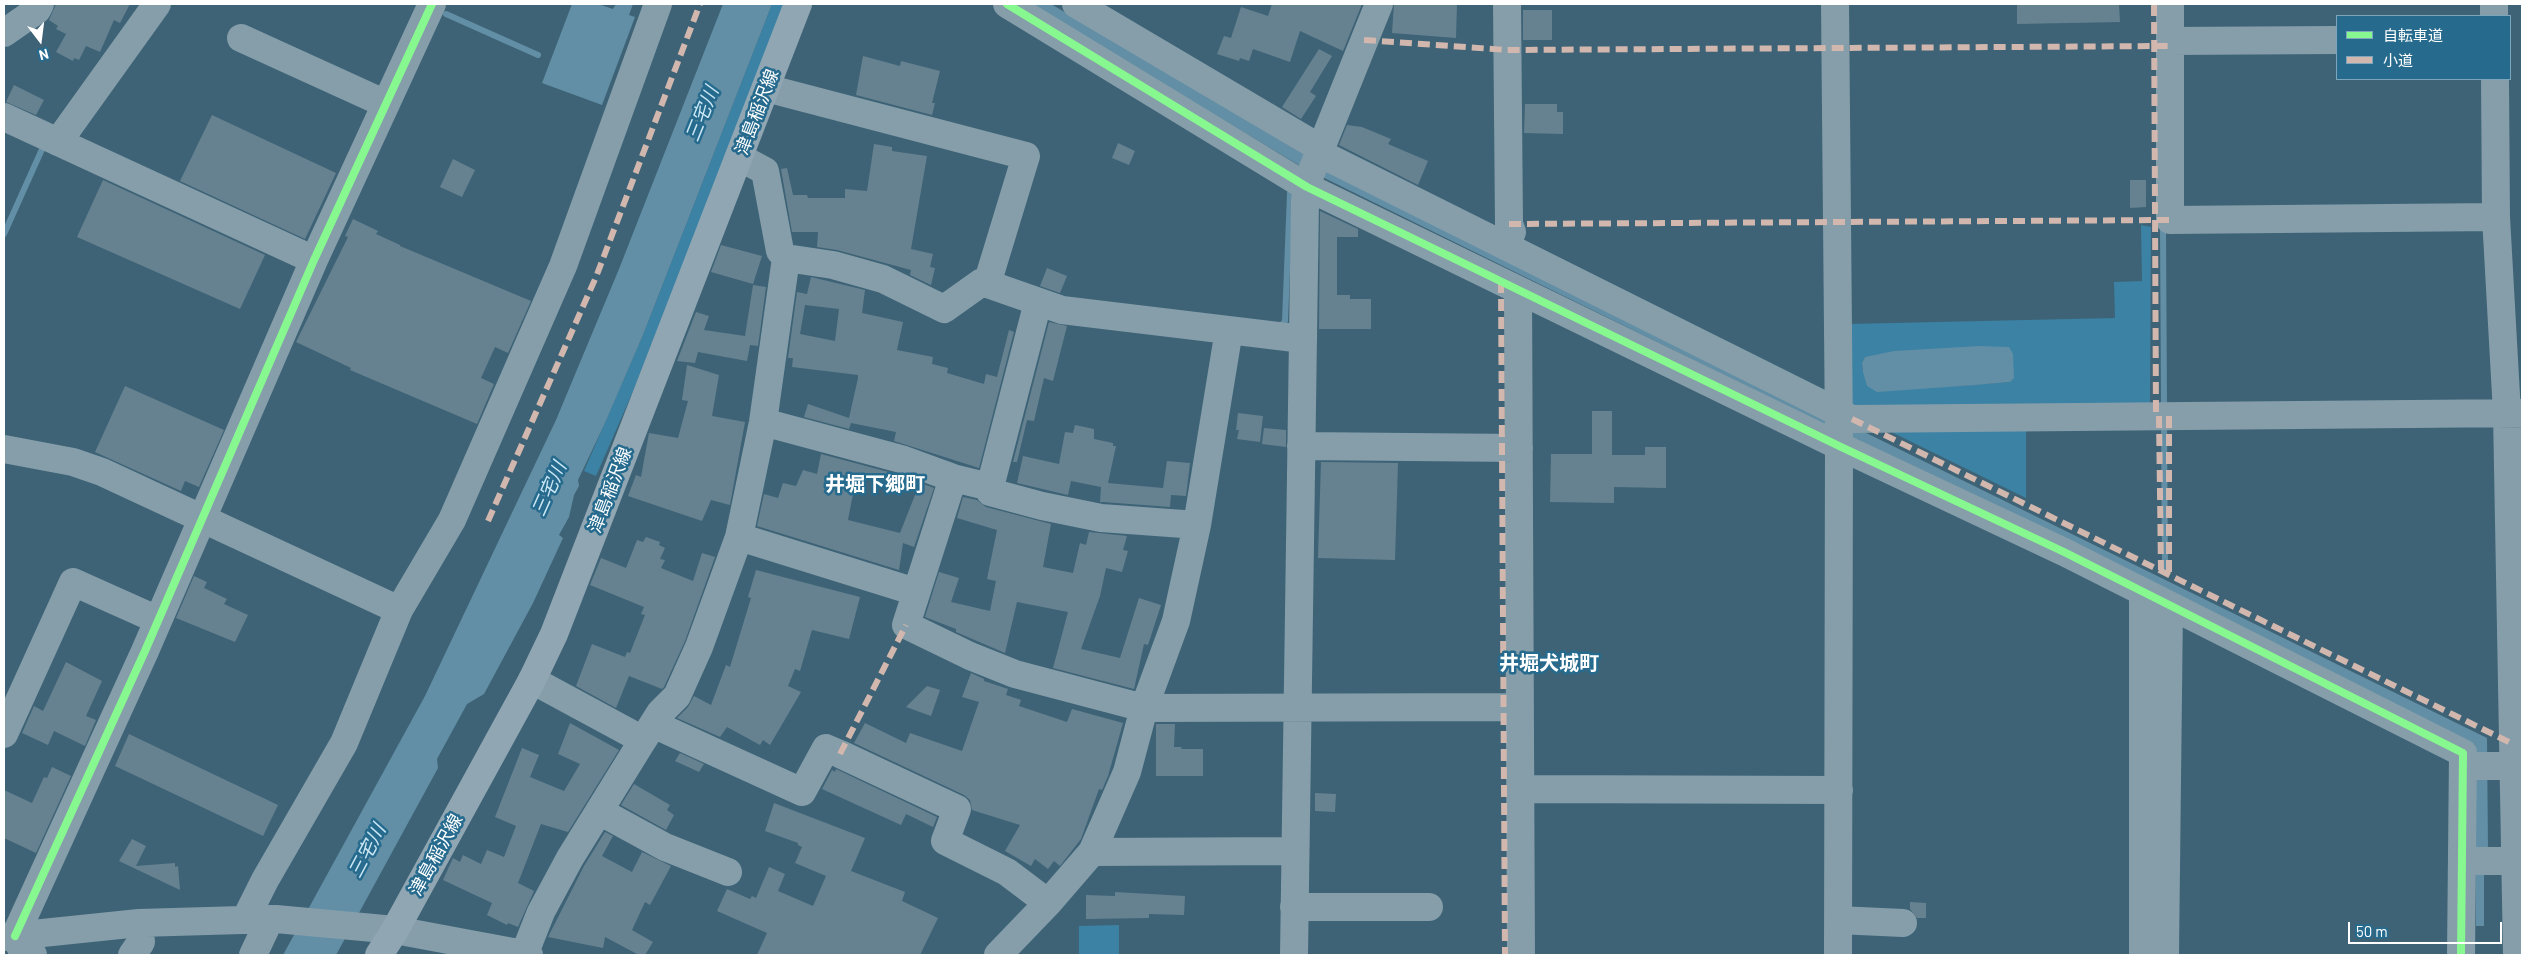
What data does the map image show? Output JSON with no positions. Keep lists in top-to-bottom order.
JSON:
{
  "streets": {
    "main road": ["津島稲沢線"]
  },
  "districts": ["井堀下郷町", "井堀犬城町"],
  "water": ["三宅川"],
  "legend": ["自転車道", "小道"],
  "scale_bar": "50 m",
  "north": "bottom"
}
